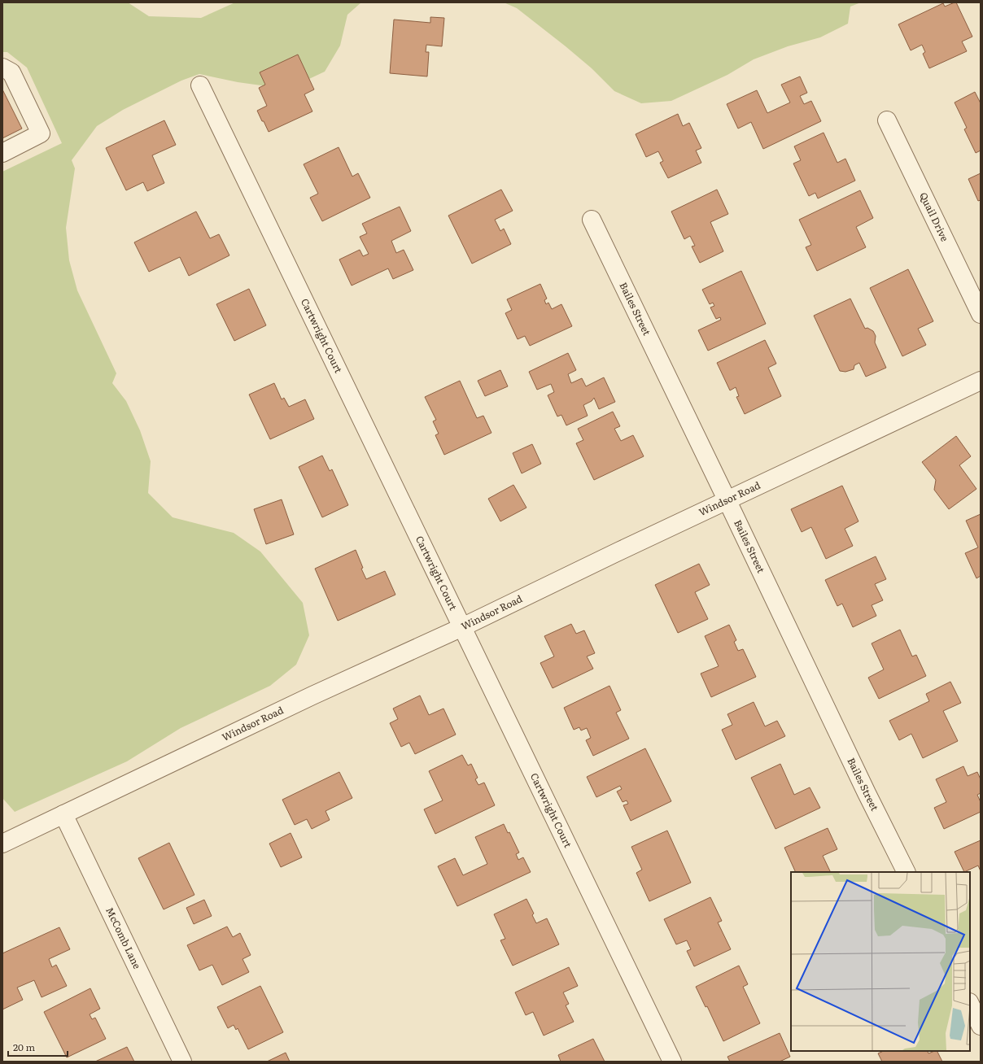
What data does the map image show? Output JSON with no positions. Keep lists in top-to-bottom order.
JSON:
{
  "streets": {
    "street": [
      "Quail Drive",
      "Bailes Street",
      "Cartwright Court",
      "Windsor Road",
      "McComb Lane"
    ]
  },
  "crossings": [
    ["Bailes Street", "Windsor Road"],
    ["Cartwright Court", "Windsor Road"],
    ["Windsor Road", "McComb Lane"]
  ],
  "scale_bar": "20 m"
}
